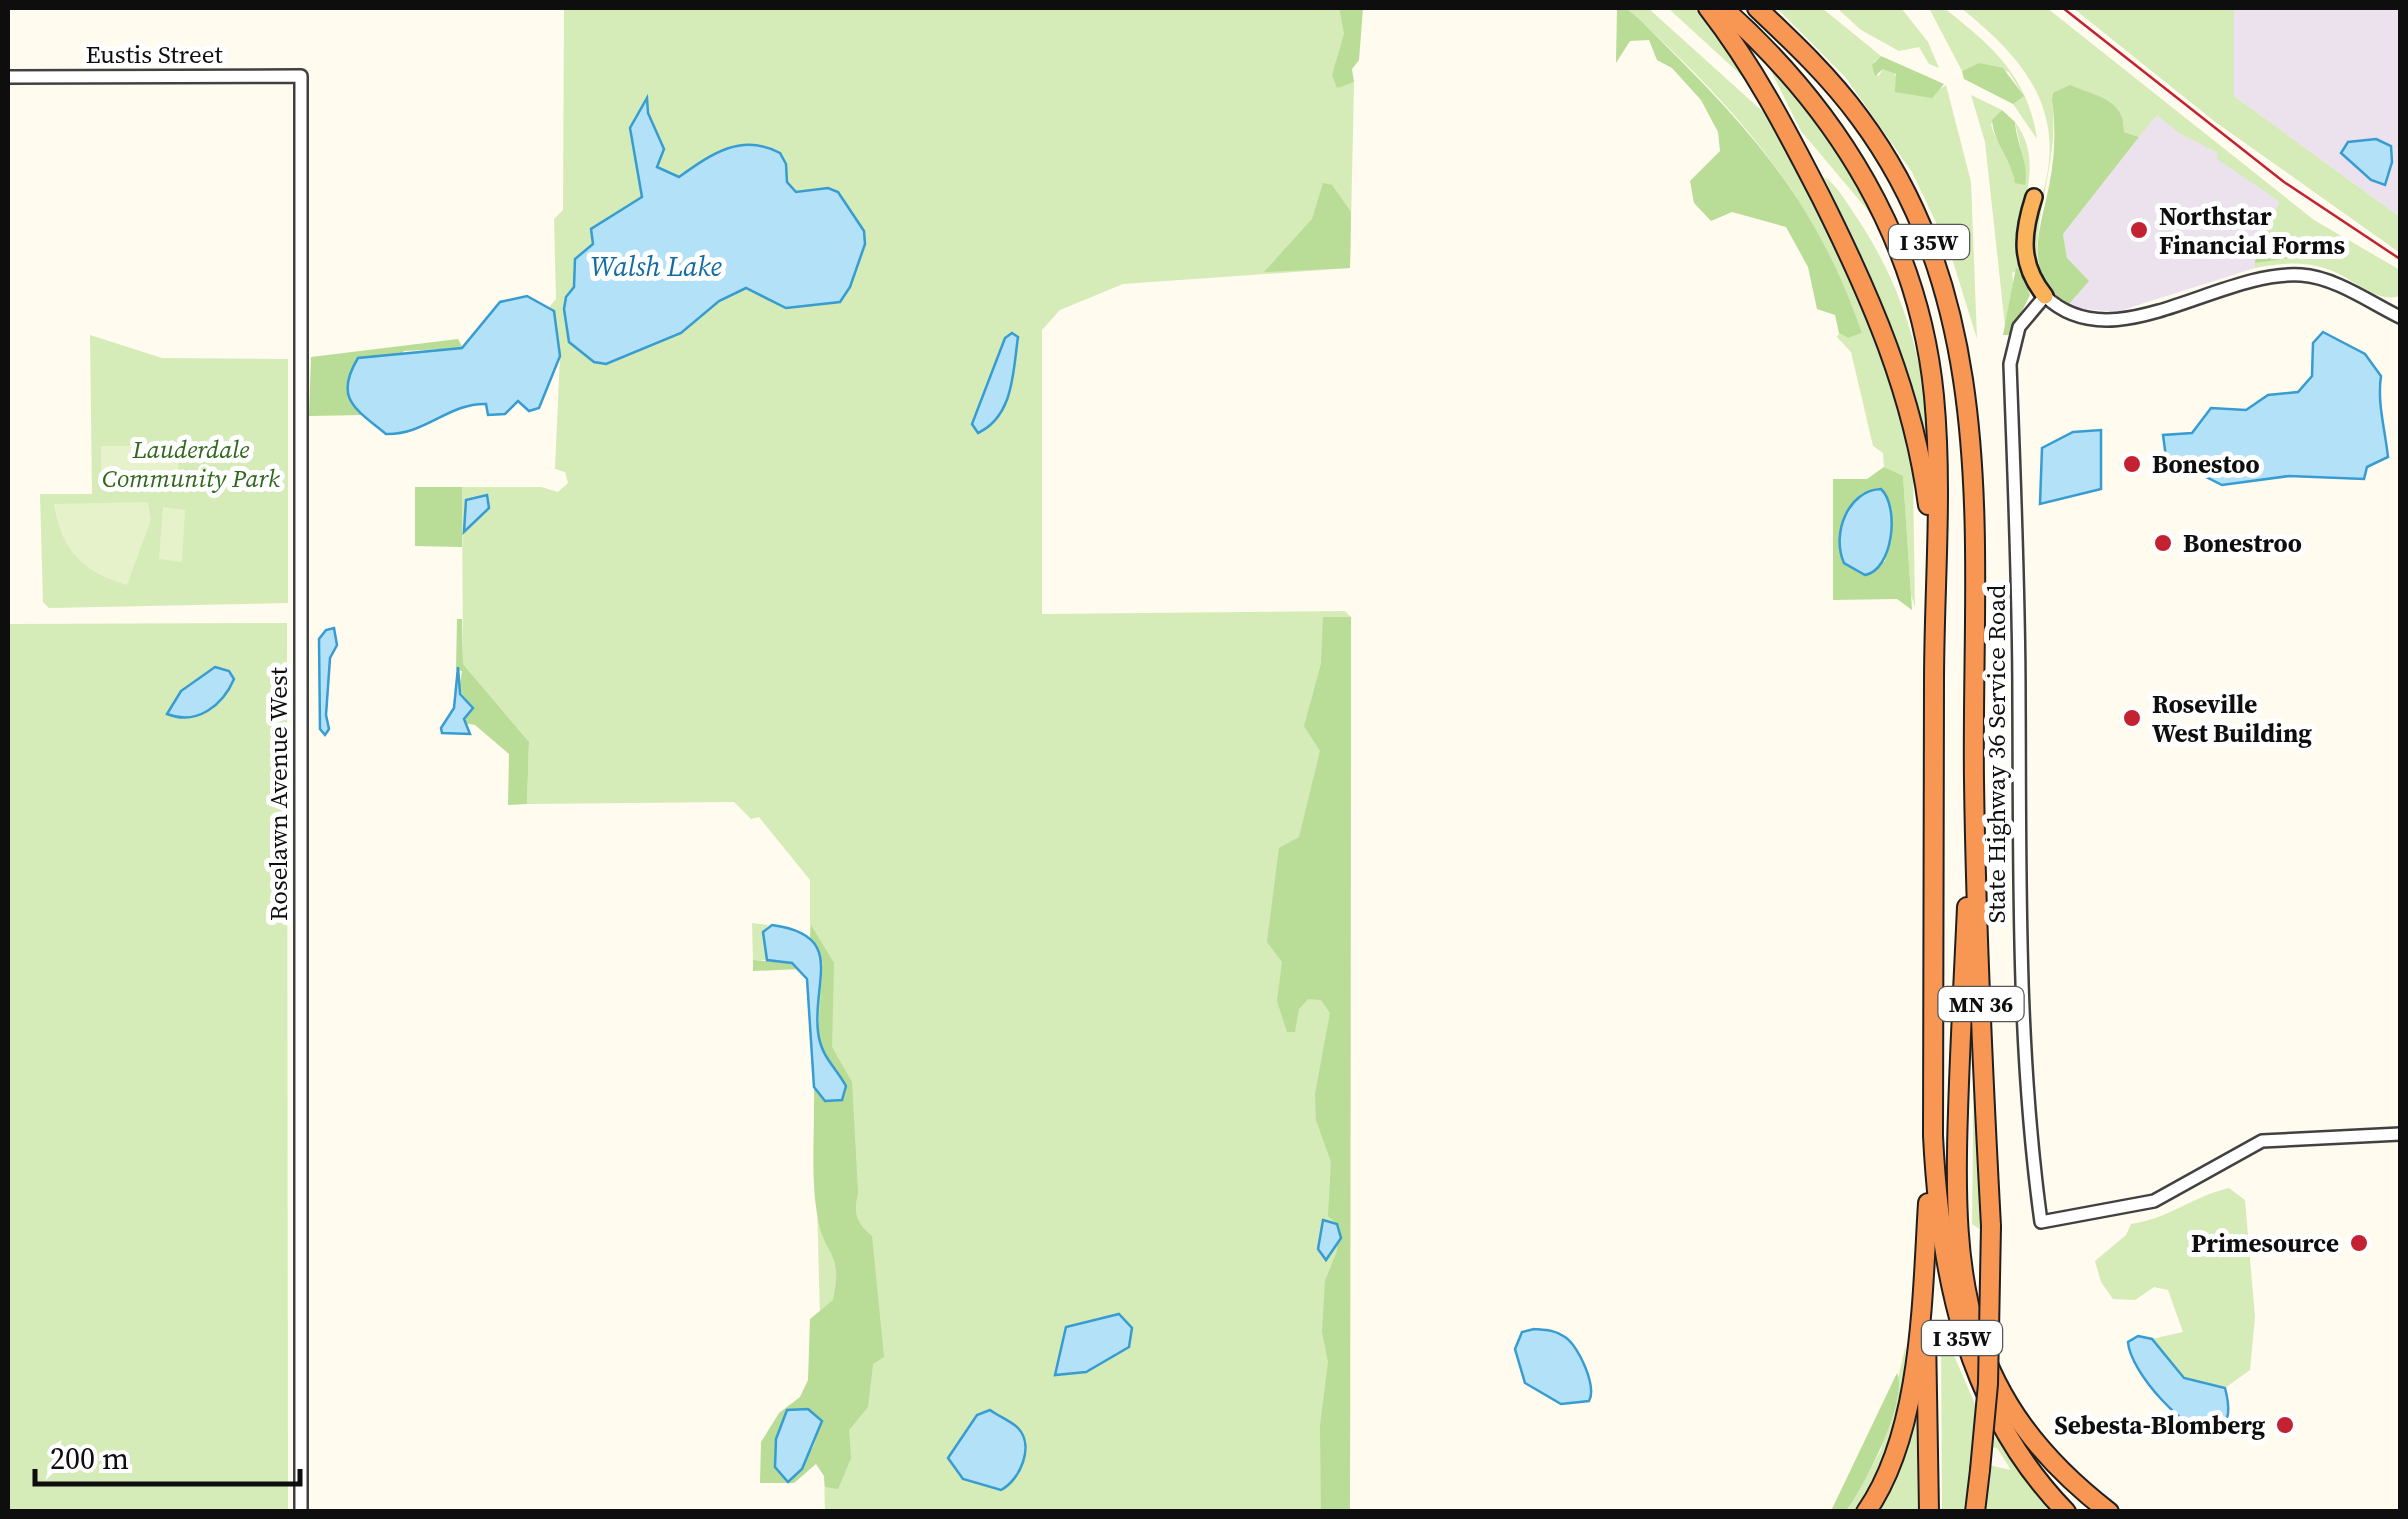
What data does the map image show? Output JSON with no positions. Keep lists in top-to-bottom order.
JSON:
{
  "streets": {
    "highway": ["I 35W", "MN 36"],
    "street": ["Eustis Street", "State Highway 36 Service Road", "Roselawn Avenue West"]
  },
  "crossings": [
    ["Eustis Street", "Roselawn Avenue West"],
    ["I 35W", "MN 36"]
  ],
  "water": ["Walsh Lake"],
  "parks": ["Lauderdale Community Park"],
  "places": [
    "Northstar Financial Forms",
    "Bonestoo",
    "Bonestroo",
    "Roseville West Building",
    "Primesource",
    "Sebesta-Blomberg"
  ],
  "scale_bar": "200 m"
}
